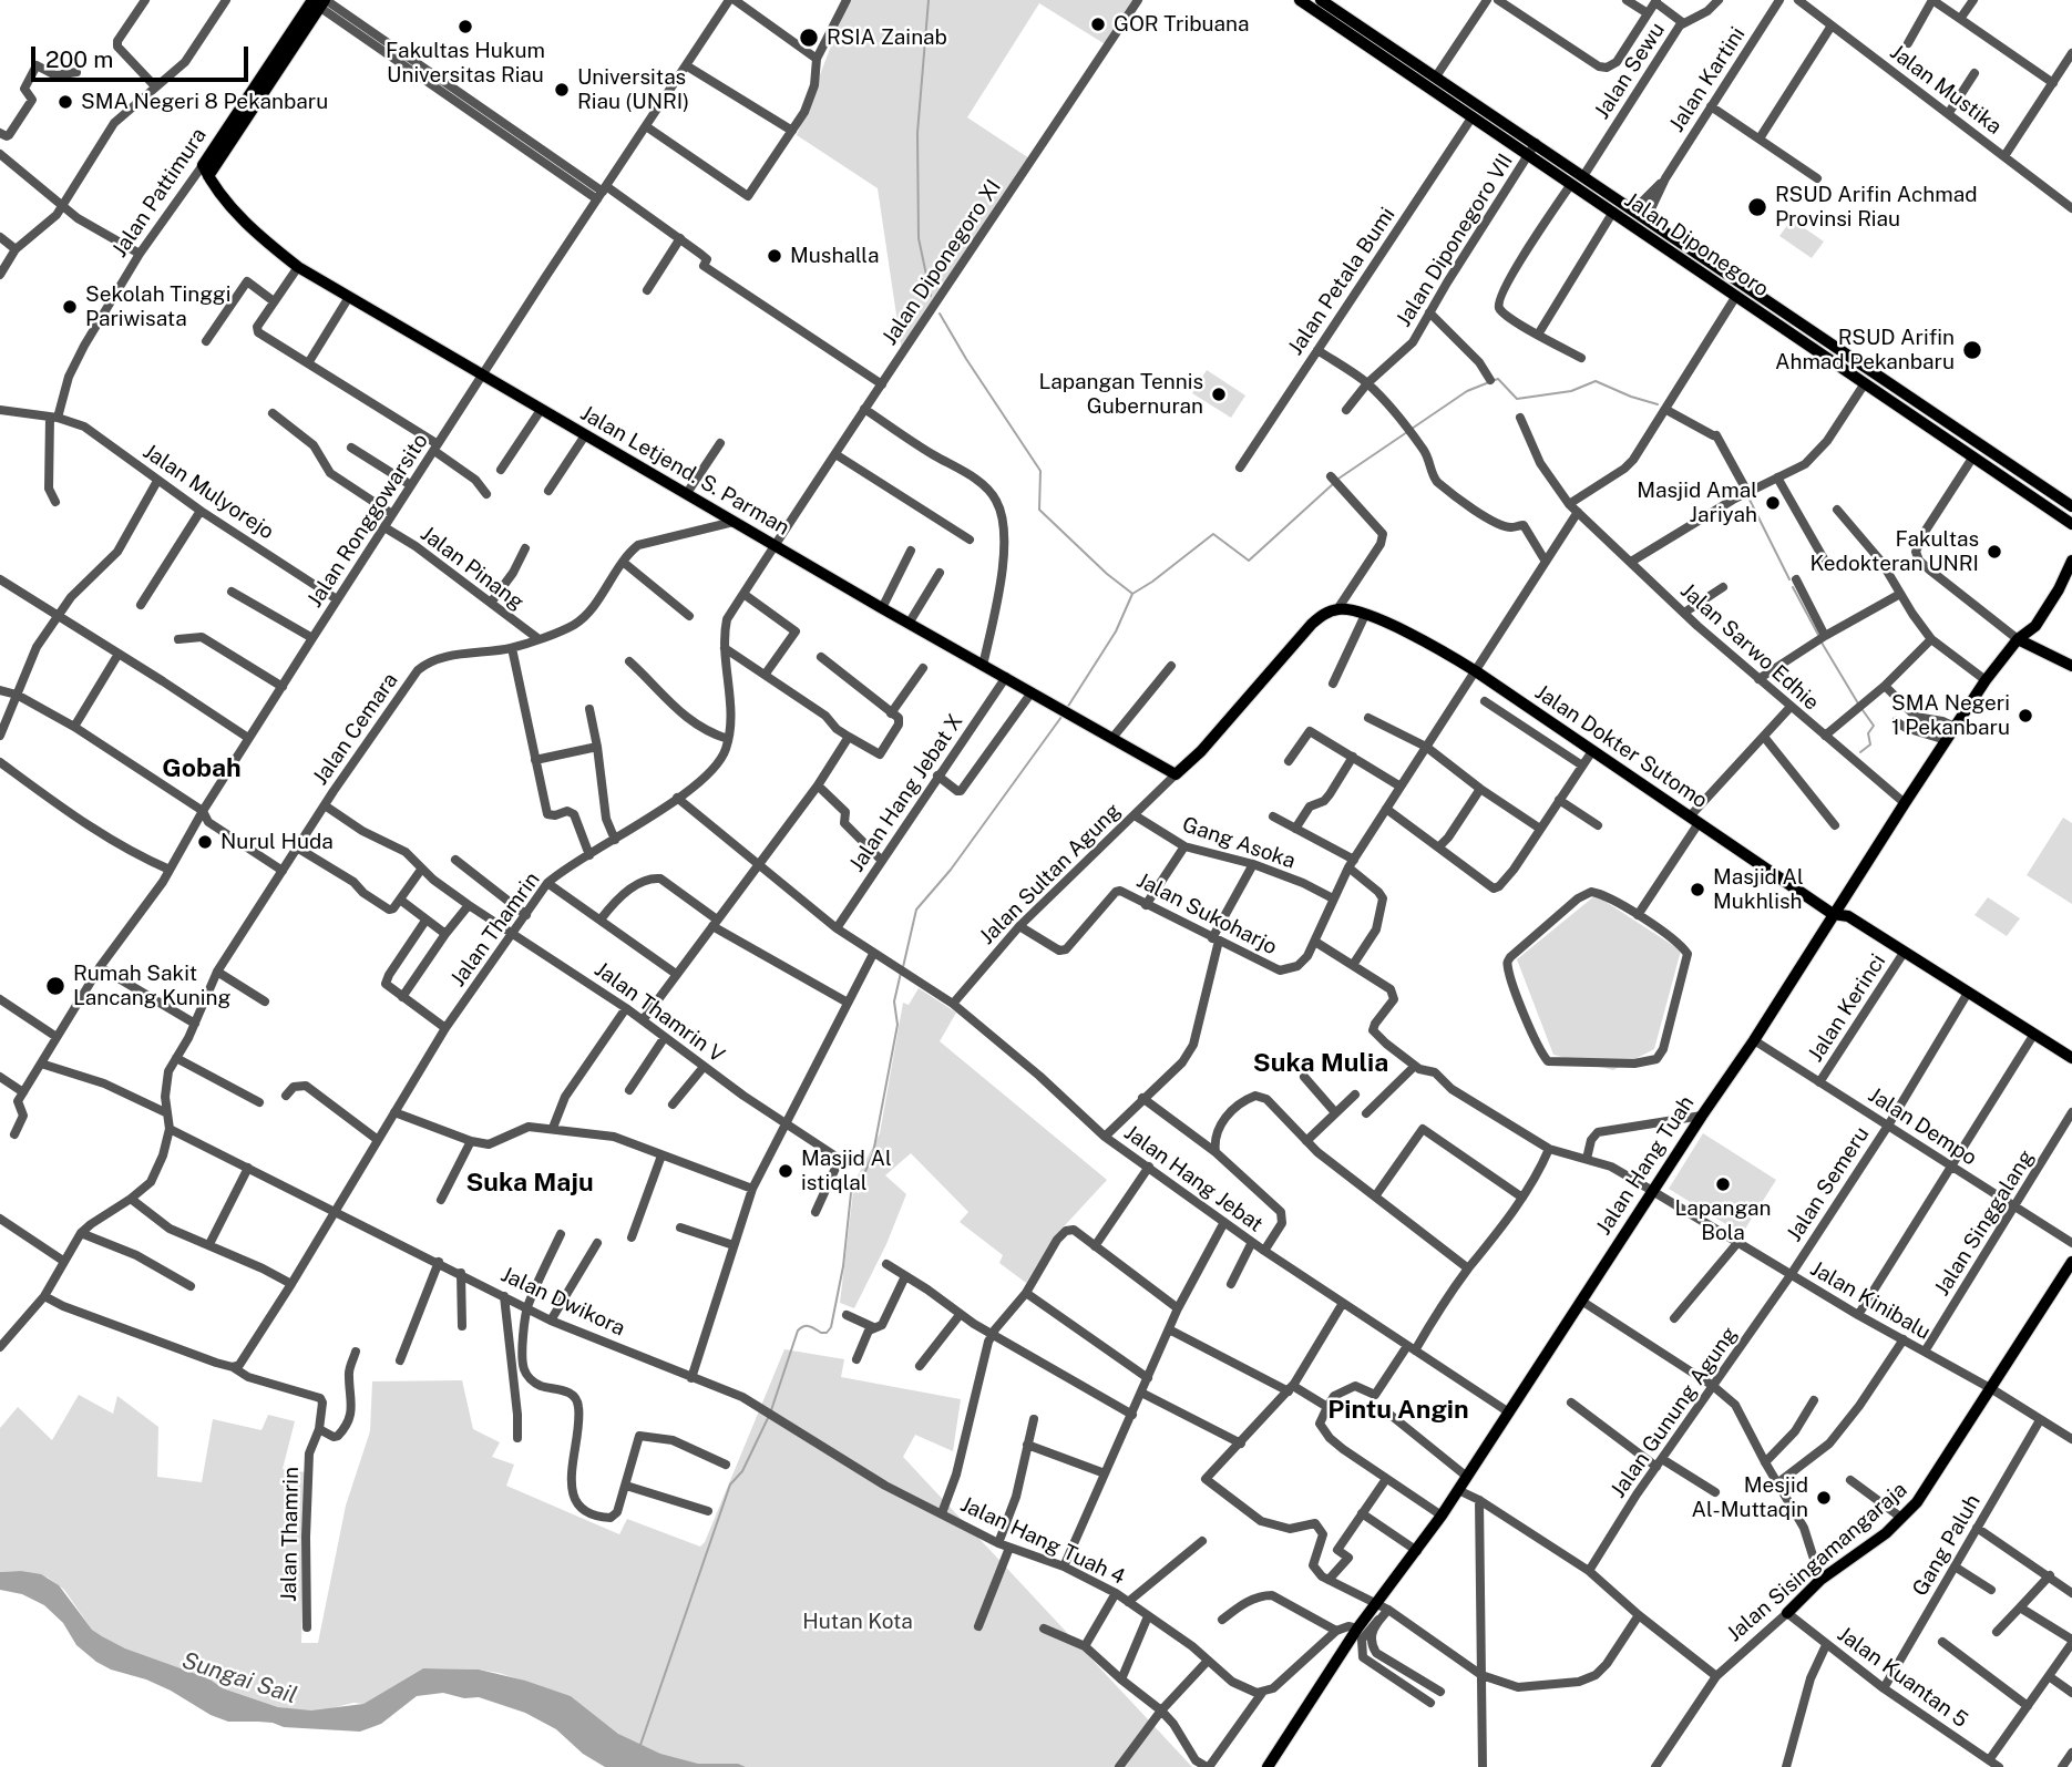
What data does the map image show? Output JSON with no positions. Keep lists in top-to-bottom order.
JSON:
{
  "streets": {
    "main road": [
      "Jalan Pattimura",
      "Jalan Diponegoro",
      "Jalan Letjend. S. Parman",
      "Jalan Dokter Sutomo",
      "Jalan Hang Tuah",
      "Jalan Sisingamangaraja"
    ],
    "street": [
      "Jalan Sewu",
      "Jalan Kartini",
      "Jalan Mustika",
      "Jalan Diponegoro VII",
      "Jalan Diponegoro XI",
      "Jalan Petala Bumi",
      "Jalan Mulyorejo",
      "Jalan Ronggowarsito",
      "Jalan Pinang",
      "Jalan Sarwo Edhie",
      "Jalan Cemara",
      "Jalan Hang Jebat X",
      "Gang Asoka",
      "Jalan Sultan Agung",
      "Jalan Sukoharjo",
      "Jalan Thamrin",
      "Jalan Kerinci",
      "Jalan Thamrin V",
      "Jalan Dempo",
      "Jalan Hang Jebat",
      "Jalan Semeru",
      "Jalan Singgalang",
      "Jalan Kinibalu",
      "Jalan Dwikora",
      "Jalan Gunung Agung",
      "Jalan Hang Tuah 4",
      "Gang Paluh",
      "Jalan Kuantan 5"
    ]
  },
  "crossings": [
    ["Jalan Sewu", "Jalan Diponegoro"],
    ["Jalan Kartini", "Jalan Diponegoro"],
    ["Jalan Pattimura", "Jalan Letjend. S. Parman"],
    ["Jalan Pattimura", "Jalan Mulyorejo"],
    ["Jalan Diponegoro VII", "Jalan Diponegoro"],
    ["Jalan Diponegoro", "Jalan Petala Bumi"],
    ["Jalan Diponegoro XI", "Jalan Letjend. S. Parman"],
    ["Jalan Diponegoro XI", "Jalan Thamrin"],
    ["Jalan Letjend. S. Parman", "Jalan Ronggowarsito"],
    ["Jalan Letjend. S. Parman", "Jalan Cemara"],
    ["Jalan Letjend. S. Parman", "Jalan Hang Jebat X"],
    ["Jalan Letjend. S. Parman", "Jalan Sultan Agung"],
    ["Jalan Letjend. S. Parman", "Jalan Thamrin"],
    ["Jalan Mulyorejo", "Jalan Ronggowarsito"],
    ["Jalan Ronggowarsito", "Jalan Pinang"],
    ["Jalan Pinang", "Jalan Cemara"],
    ["Jalan Sarwo Edhie", "Jalan Hang Tuah"],
    ["Jalan Cemara", "Jalan Thamrin V"],
    ["Jalan Dokter Sutomo", "Jalan Sukoharjo"],
    ["Jalan Dokter Sutomo", "Jalan Kerinci"],
    ["Jalan Dokter Sutomo", "Jalan Hang Tuah"],
    ["Jalan Dokter Sutomo", "Jalan Semeru"],
    ["Jalan Hang Jebat X", "Jalan Hang Jebat"],
    ["Gang Asoka", "Jalan Sultan Agung"],
    ["Gang Asoka", "Jalan Sukoharjo"],
    ["Jalan Sultan Agung", "Jalan Sukoharjo"],
    ["Jalan Sultan Agung", "Jalan Hang Jebat"],
    ["Jalan Thamrin", "Jalan Thamrin V"],
    ["Jalan Thamrin", "Jalan Hang Jebat"],
    ["Jalan Thamrin", "Jalan Dwikora"],
    ["Jalan Kerinci", "Jalan Dempo"],
    ["Jalan Dempo", "Jalan Hang Tuah"],
    ["Jalan Dempo", "Jalan Semeru"],
    ["Jalan Dempo", "Jalan Singgalang"],
    ["Jalan Hang Tuah", "Jalan Hang Jebat"],
    ["Jalan Hang Tuah", "Jalan Kinibalu"],
    ["Jalan Semeru", "Jalan Kinibalu"],
    ["Jalan Semeru", "Jalan Gunung Agung"],
    ["Jalan Singgalang", "Jalan Kinibalu"],
    ["Jalan Kinibalu", "Jalan Gunung Agung"],
    ["Jalan Kinibalu", "Gang Paluh"],
    ["Jalan Kinibalu", "Jalan Sisingamangaraja"],
    ["Jalan Dwikora", "Jalan Hang Tuah 4"],
    ["Gang Paluh", "Jalan Kuantan 5"],
    ["Jalan Sisingamangaraja", "Jalan Kuantan 5"]
  ],
  "districts": [
    "Gobah",
    "Suka Mulia",
    "Suka Maju",
    "Pintu Angin"
  ],
  "water": ["Sungai Sail"],
  "parks": ["Hutan Kota"],
  "places": [
    "GOR Tribuana",
    "Fakultas Hukum Universitas Riau",
    "RSIA Zainab",
    "Universitas Riau (UNRI)",
    "SMA Negeri 8 Pekanbaru",
    "RSUD Arifin Achmad Provinsi Riau",
    "Mushalla",
    "Sekolah Tinggi Pariwisata",
    "RSUD Arifin Ahmad Pekanbaru",
    "Lapangan Tennis Gubernuran",
    "Masjid Amal Jariyah",
    "Fakultas Kedokteran UNRI",
    "SMA Negeri 1 Pekanbaru",
    "Nurul Huda",
    "Masjid Al Mukhlish",
    "Rumah Sakit Lancang Kuning",
    "Masjid Al istiqlal",
    "Lapangan Bola",
    "Mesjid Al-Muttaqin"
  ],
  "scale_bar": "200 m"
}
